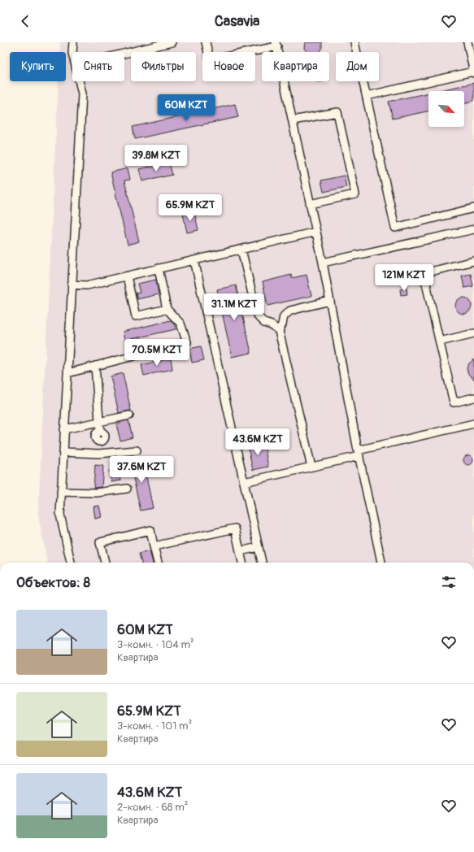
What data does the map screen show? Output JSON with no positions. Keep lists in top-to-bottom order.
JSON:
{
  "north": "bottom right",
  "page": {
    "header": "Casavia",
    "chip": [
      "Купить",
      "Снять",
      "Фильтры",
      "Новое",
      "Квартира",
      "Дом"
    ],
    "price": [
      "60M KZT",
      "39.8M KZT",
      "65.9M KZT",
      "121M KZT",
      "31.1M KZT",
      "70.5M KZT",
      "43.6M KZT",
      "37.6M KZT"
    ],
    "heading": "Объектов: 8",
    "list": [
      {
        "name": "60M KZT",
        "note": "3-комн. · 104 m² · Квартира"
      },
      {
        "name": "65.9M KZT",
        "note": "3-комн. · 101 m² · Квартира"
      },
      {
        "name": "43.6M KZT",
        "note": "2-комн. · 68 m² · Квартира"
      }
    ]
  }
}
